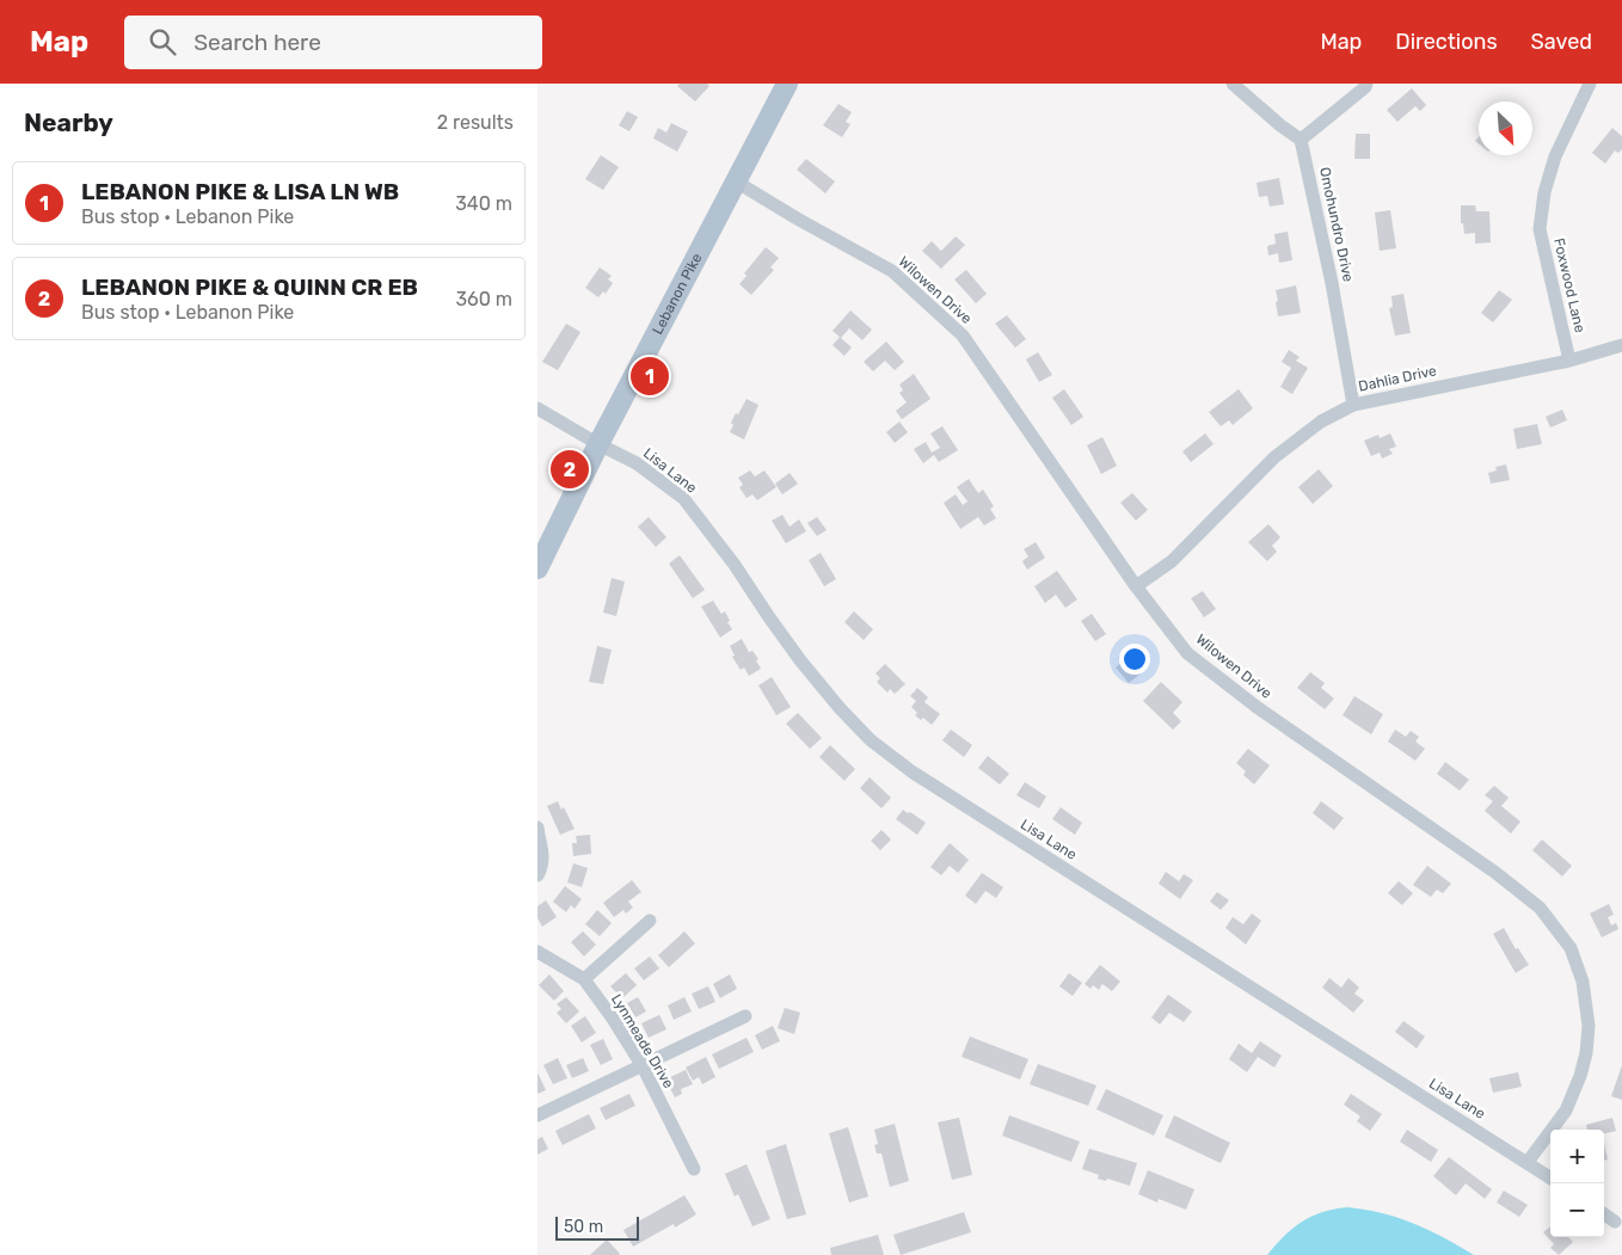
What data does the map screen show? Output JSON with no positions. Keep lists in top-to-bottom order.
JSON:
{
  "streets": {
    "main road": ["Lebanon Pike"],
    "street": [
      "Omohundro Drive",
      "Foxwood Lane",
      "Wilowen Drive",
      "Dahlia Drive",
      "Lisa Lane",
      "Lynmeade Drive"
    ]
  },
  "crossings": [
    ["Omohundro Drive", "Dahlia Drive"],
    ["Foxwood Lane", "Dahlia Drive"],
    ["Wilowen Drive", "Lebanon Pike"],
    ["Wilowen Drive", "Dahlia Drive"],
    ["Wilowen Drive", "Lisa Lane"],
    ["Lebanon Pike", "Lisa Lane"]
  ],
  "scale_bar": "50 m",
  "north": "bottom right",
  "page": {
    "header": "Map",
    "search": "Search here",
    "nav": ["Map", "Directions", "Saved"],
    "heading": ["Nearby", "2 results"],
    "list": [
      {
        "mark": "1",
        "name": "LEBANON PIKE & LISA LN WB",
        "note": "Bus stop · Lebanon Pike",
        "value": "340 m"
      },
      {
        "mark": "2",
        "name": "LEBANON PIKE & QUINN CR EB",
        "note": "Bus stop · Lebanon Pike",
        "value": "360 m"
      }
    ],
    "pins": ["1", "2"],
    "map_buttons": ["+", "−"],
    "scale": "50 m"
  }
}
